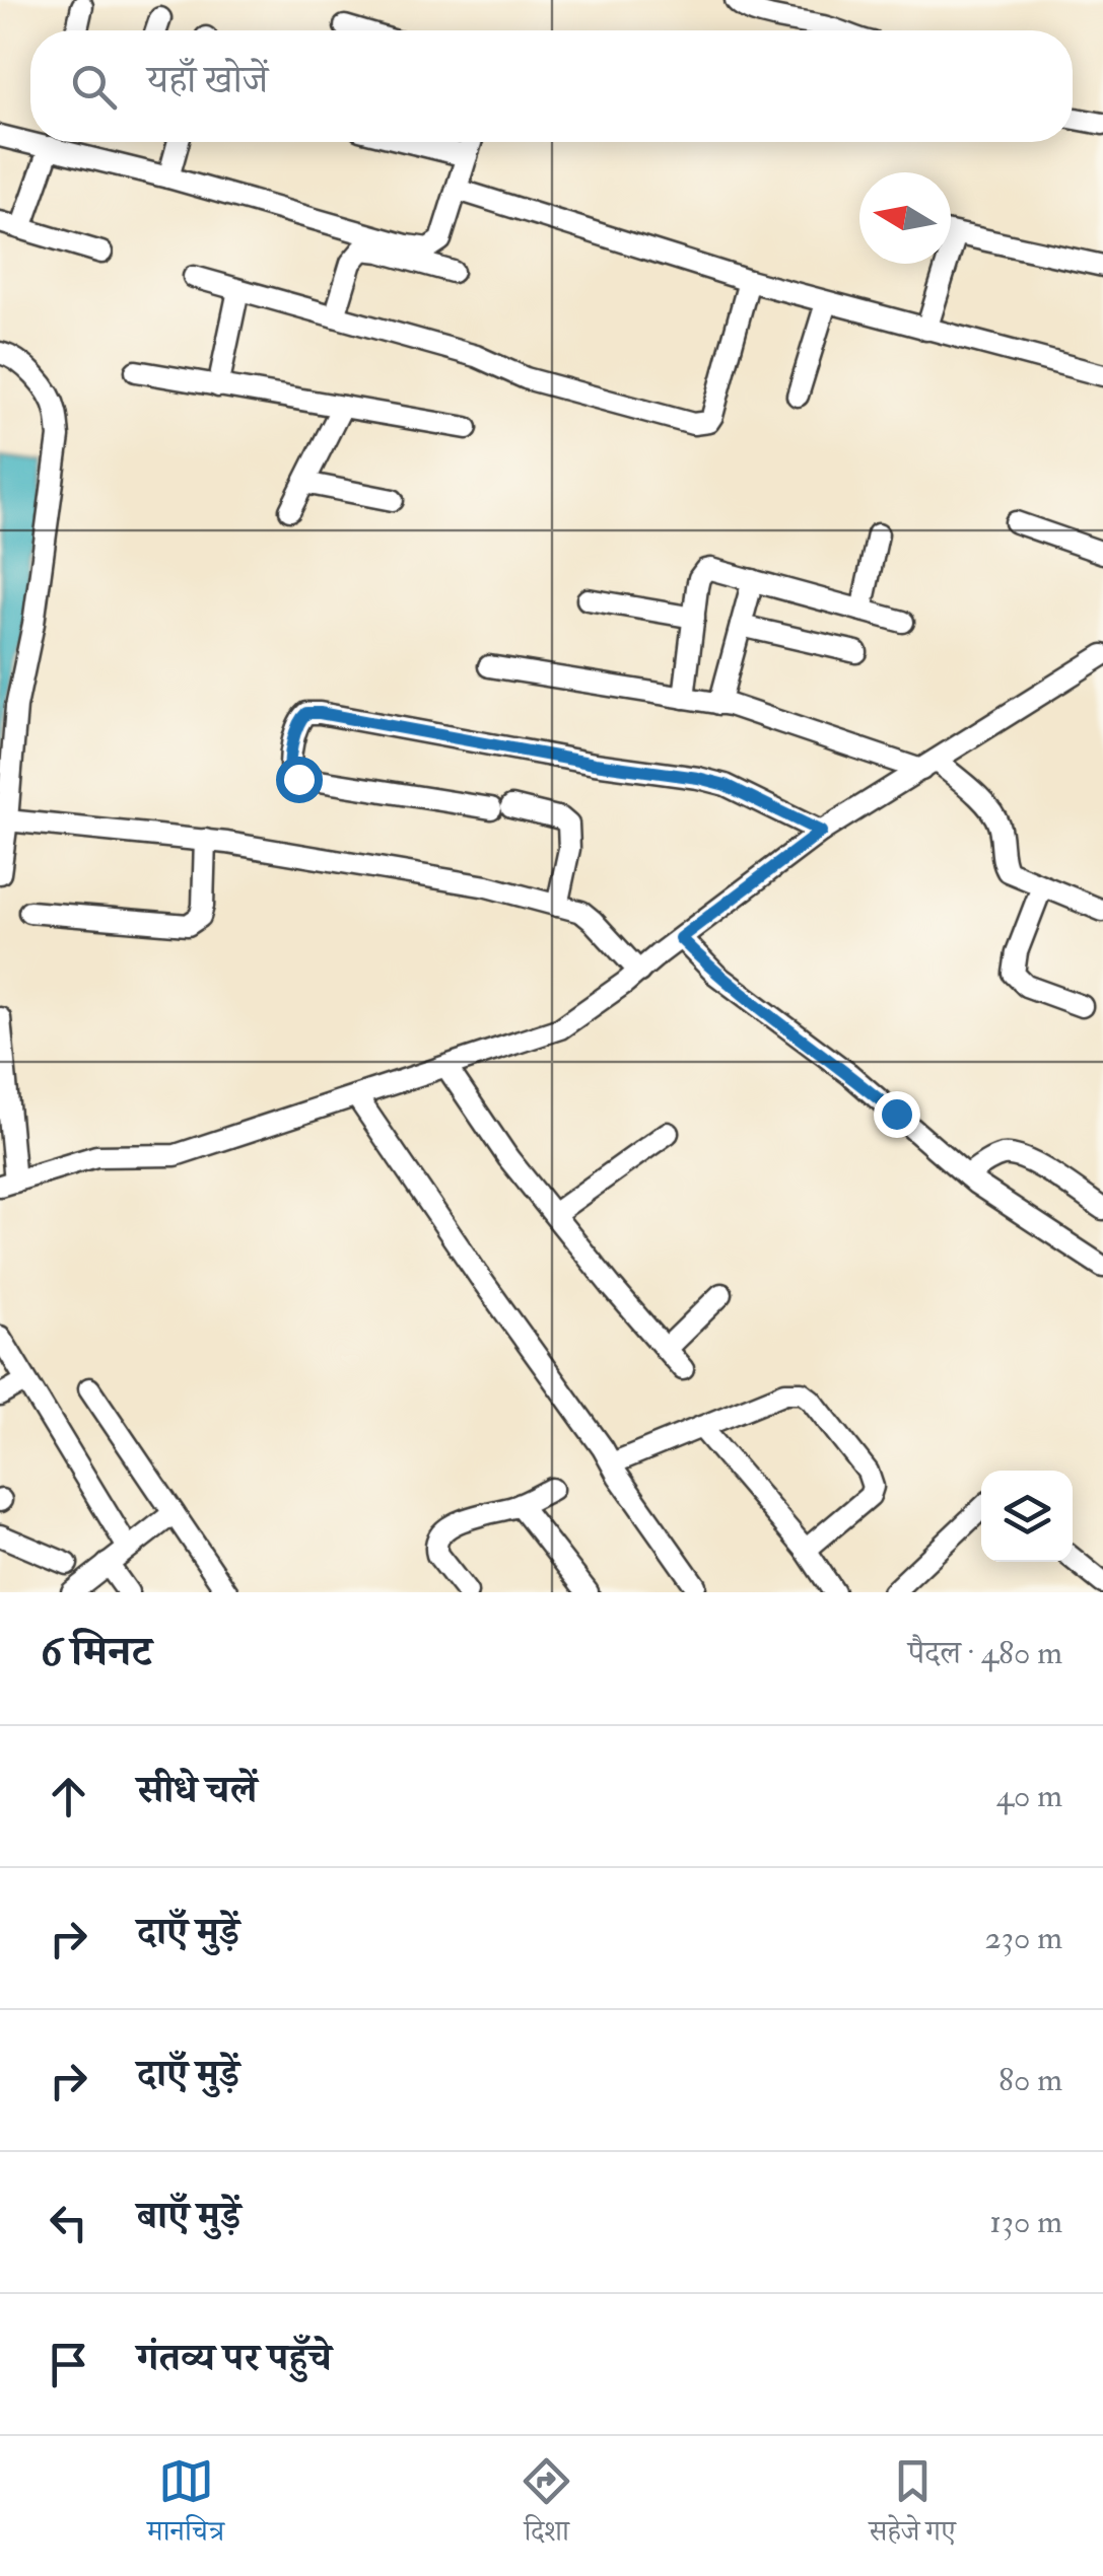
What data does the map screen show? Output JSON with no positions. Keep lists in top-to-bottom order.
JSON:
{
  "north": "left",
  "page": {
    "search": "यहाँ खोजें",
    "heading": ["6 मिनट", "पैदल · 480 m"],
    "list": [
      ["सीधे चलें", "40 m"],
      ["दाएँ मुड़ें", "230 m"],
      ["दाएँ मुड़ें", "80 m"],
      ["बाएँ मुड़ें", "130 m"],
      "गंतव्य पर पहुँचे"
    ],
    "nav": ["मानचित्र", "दिशा", "सहेजे गए"]
  }
}
